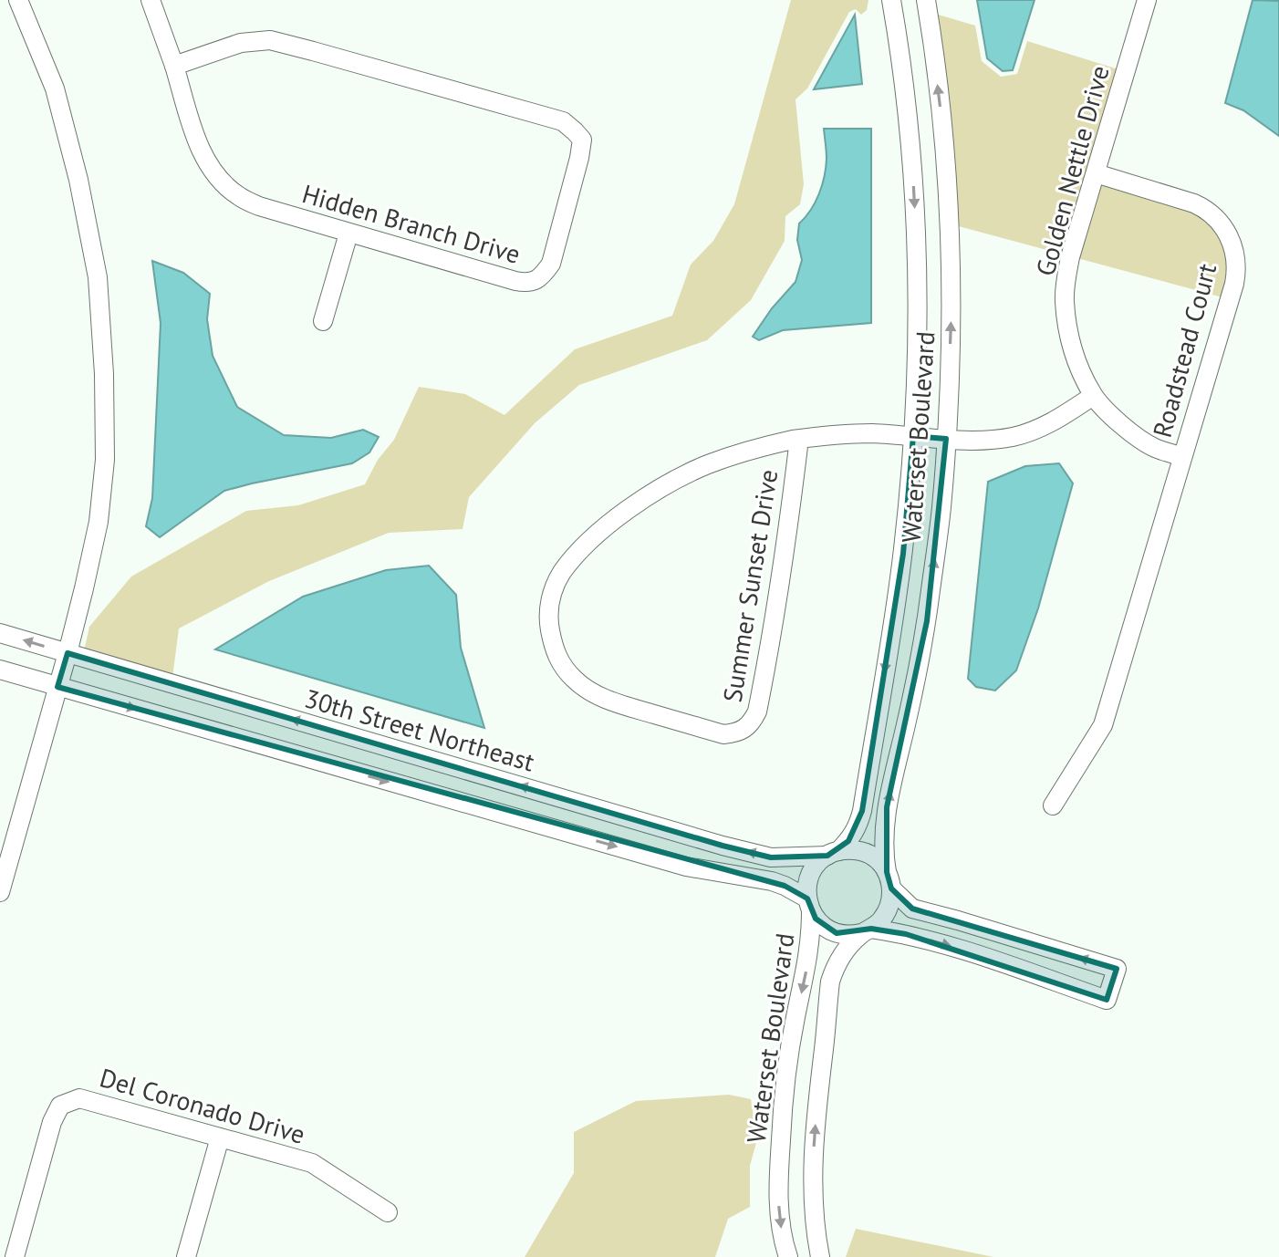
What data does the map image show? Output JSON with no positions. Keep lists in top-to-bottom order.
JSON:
{
  "streets": {
    "street": [
      "Golden Nettle Drive",
      "Hidden Branch Drive",
      "Roadstead Court",
      "Waterset Boulevard",
      "Summer Sunset Drive",
      "30th Street Northeast",
      "Del Coronado Drive"
    ]
  },
  "crossings": [
    ["Golden Nettle Drive", "Roadstead Court"],
    ["Golden Nettle Drive", "Summer Sunset Drive"],
    ["Waterset Boulevard", "Summer Sunset Drive"],
    ["Waterset Boulevard", "30th Street Northeast"]
  ]
}
